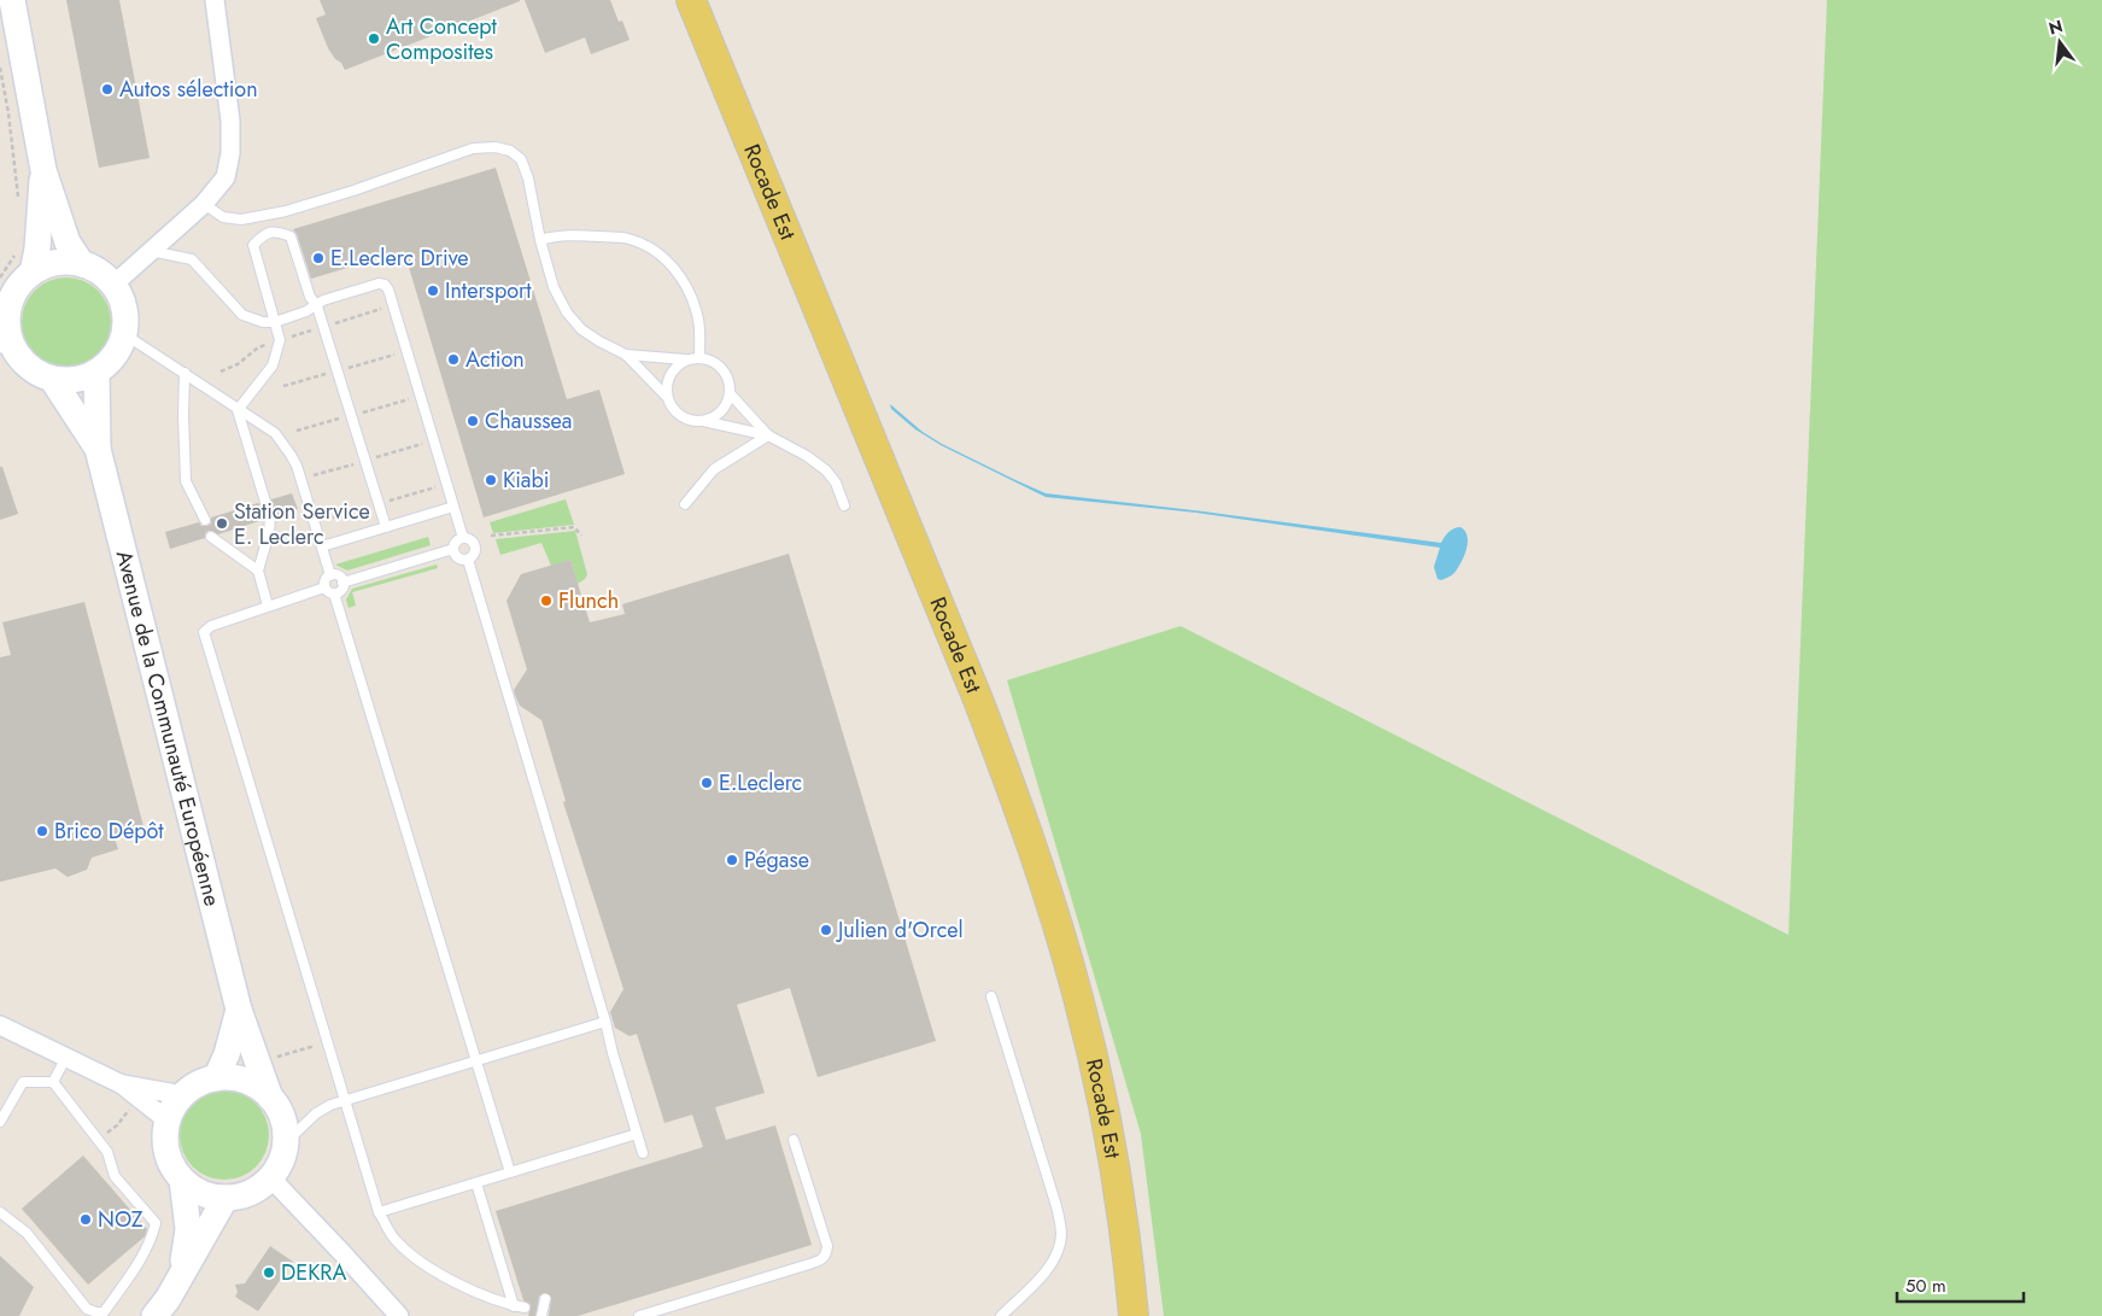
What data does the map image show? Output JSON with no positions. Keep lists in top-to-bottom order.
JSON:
{
  "streets": {
    "main road": ["Rocade Est"],
    "street": ["Avenue de la Communauté Européenne"]
  },
  "places": [
    "Art Concept Composites",
    "Autos sélection",
    "E.Leclerc Drive",
    "Intersport",
    "Action",
    "Chaussea",
    "Kiabi",
    "Station Service E. Leclerc",
    "Flunch",
    "E.Leclerc",
    "Brico Dépôt",
    "Pégase",
    "Julien d'Orcel",
    "NOZ",
    "DEKRA"
  ],
  "scale_bar": "50 m",
  "north": "top"
}
